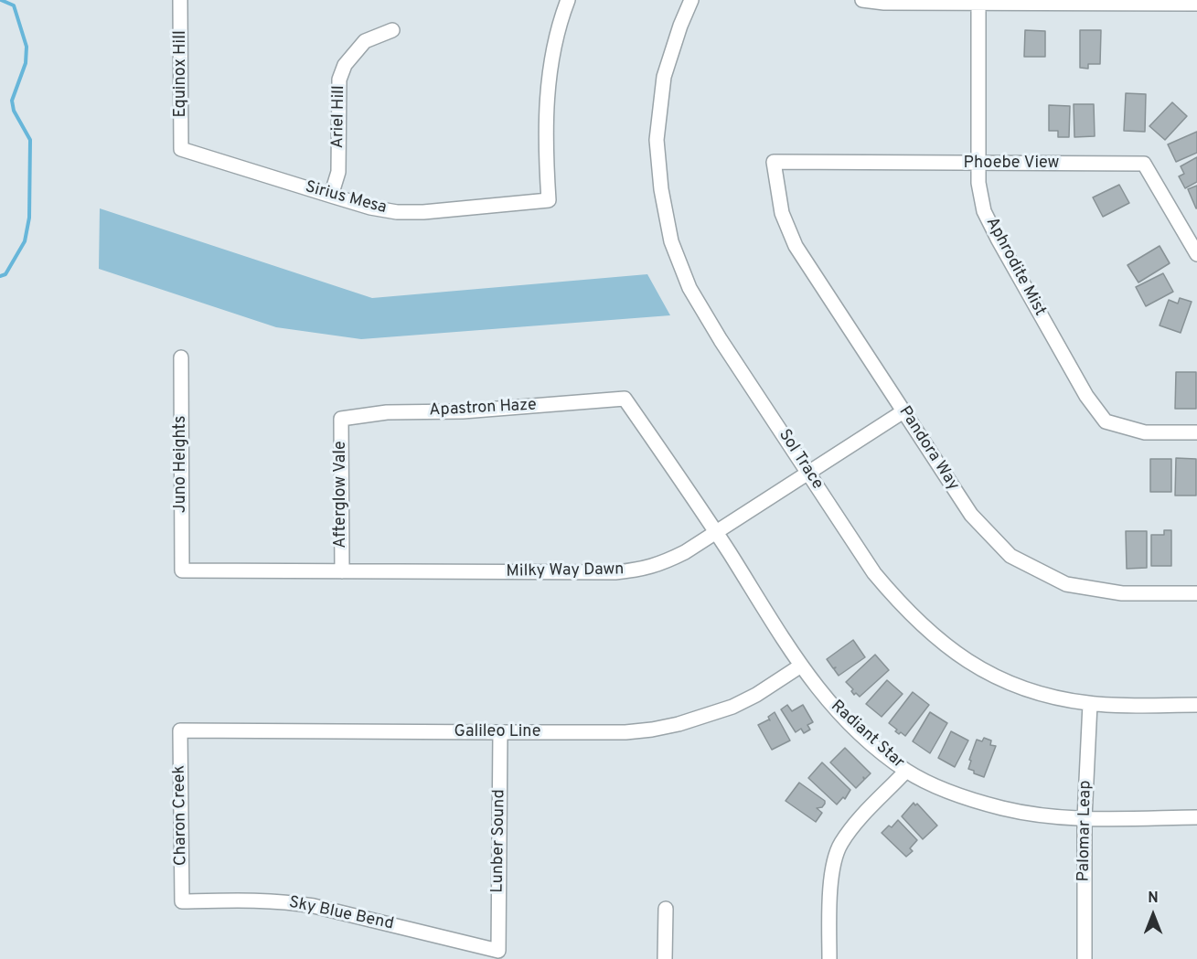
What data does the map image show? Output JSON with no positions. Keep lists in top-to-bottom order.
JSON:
{
  "streets": {
    "street": [
      "Equinox Hill",
      "Ariel Hill",
      "Phoebe View",
      "Sirius Mesa",
      "Aphrodite Mist",
      "Apastron Haze",
      "Pandora Way",
      "Sol Trace",
      "Juno Heights",
      "Afterglow Vale",
      "Milky Way Dawn",
      "Galileo Line",
      "Radiant Star",
      "Charon Creek",
      "Palomar Leap",
      "Lunber Sound",
      "Sky Blue Bend"
    ]
  },
  "crossings": [
    ["Equinox Hill", "Sirius Mesa"],
    ["Ariel Hill", "Sirius Mesa"],
    ["Phoebe View", "Aphrodite Mist"],
    ["Phoebe View", "Pandora Way"],
    ["Apastron Haze", "Afterglow Vale"],
    ["Apastron Haze", "Radiant Star"],
    ["Pandora Way", "Milky Way Dawn"],
    ["Sol Trace", "Milky Way Dawn"],
    ["Sol Trace", "Palomar Leap"],
    ["Juno Heights", "Milky Way Dawn"],
    ["Afterglow Vale", "Milky Way Dawn"],
    ["Milky Way Dawn", "Radiant Star"],
    ["Galileo Line", "Radiant Star"],
    ["Galileo Line", "Charon Creek"],
    ["Galileo Line", "Lunber Sound"],
    ["Radiant Star", "Palomar Leap"],
    ["Charon Creek", "Sky Blue Bend"],
    ["Lunber Sound", "Sky Blue Bend"]
  ],
  "north": "top"
}
